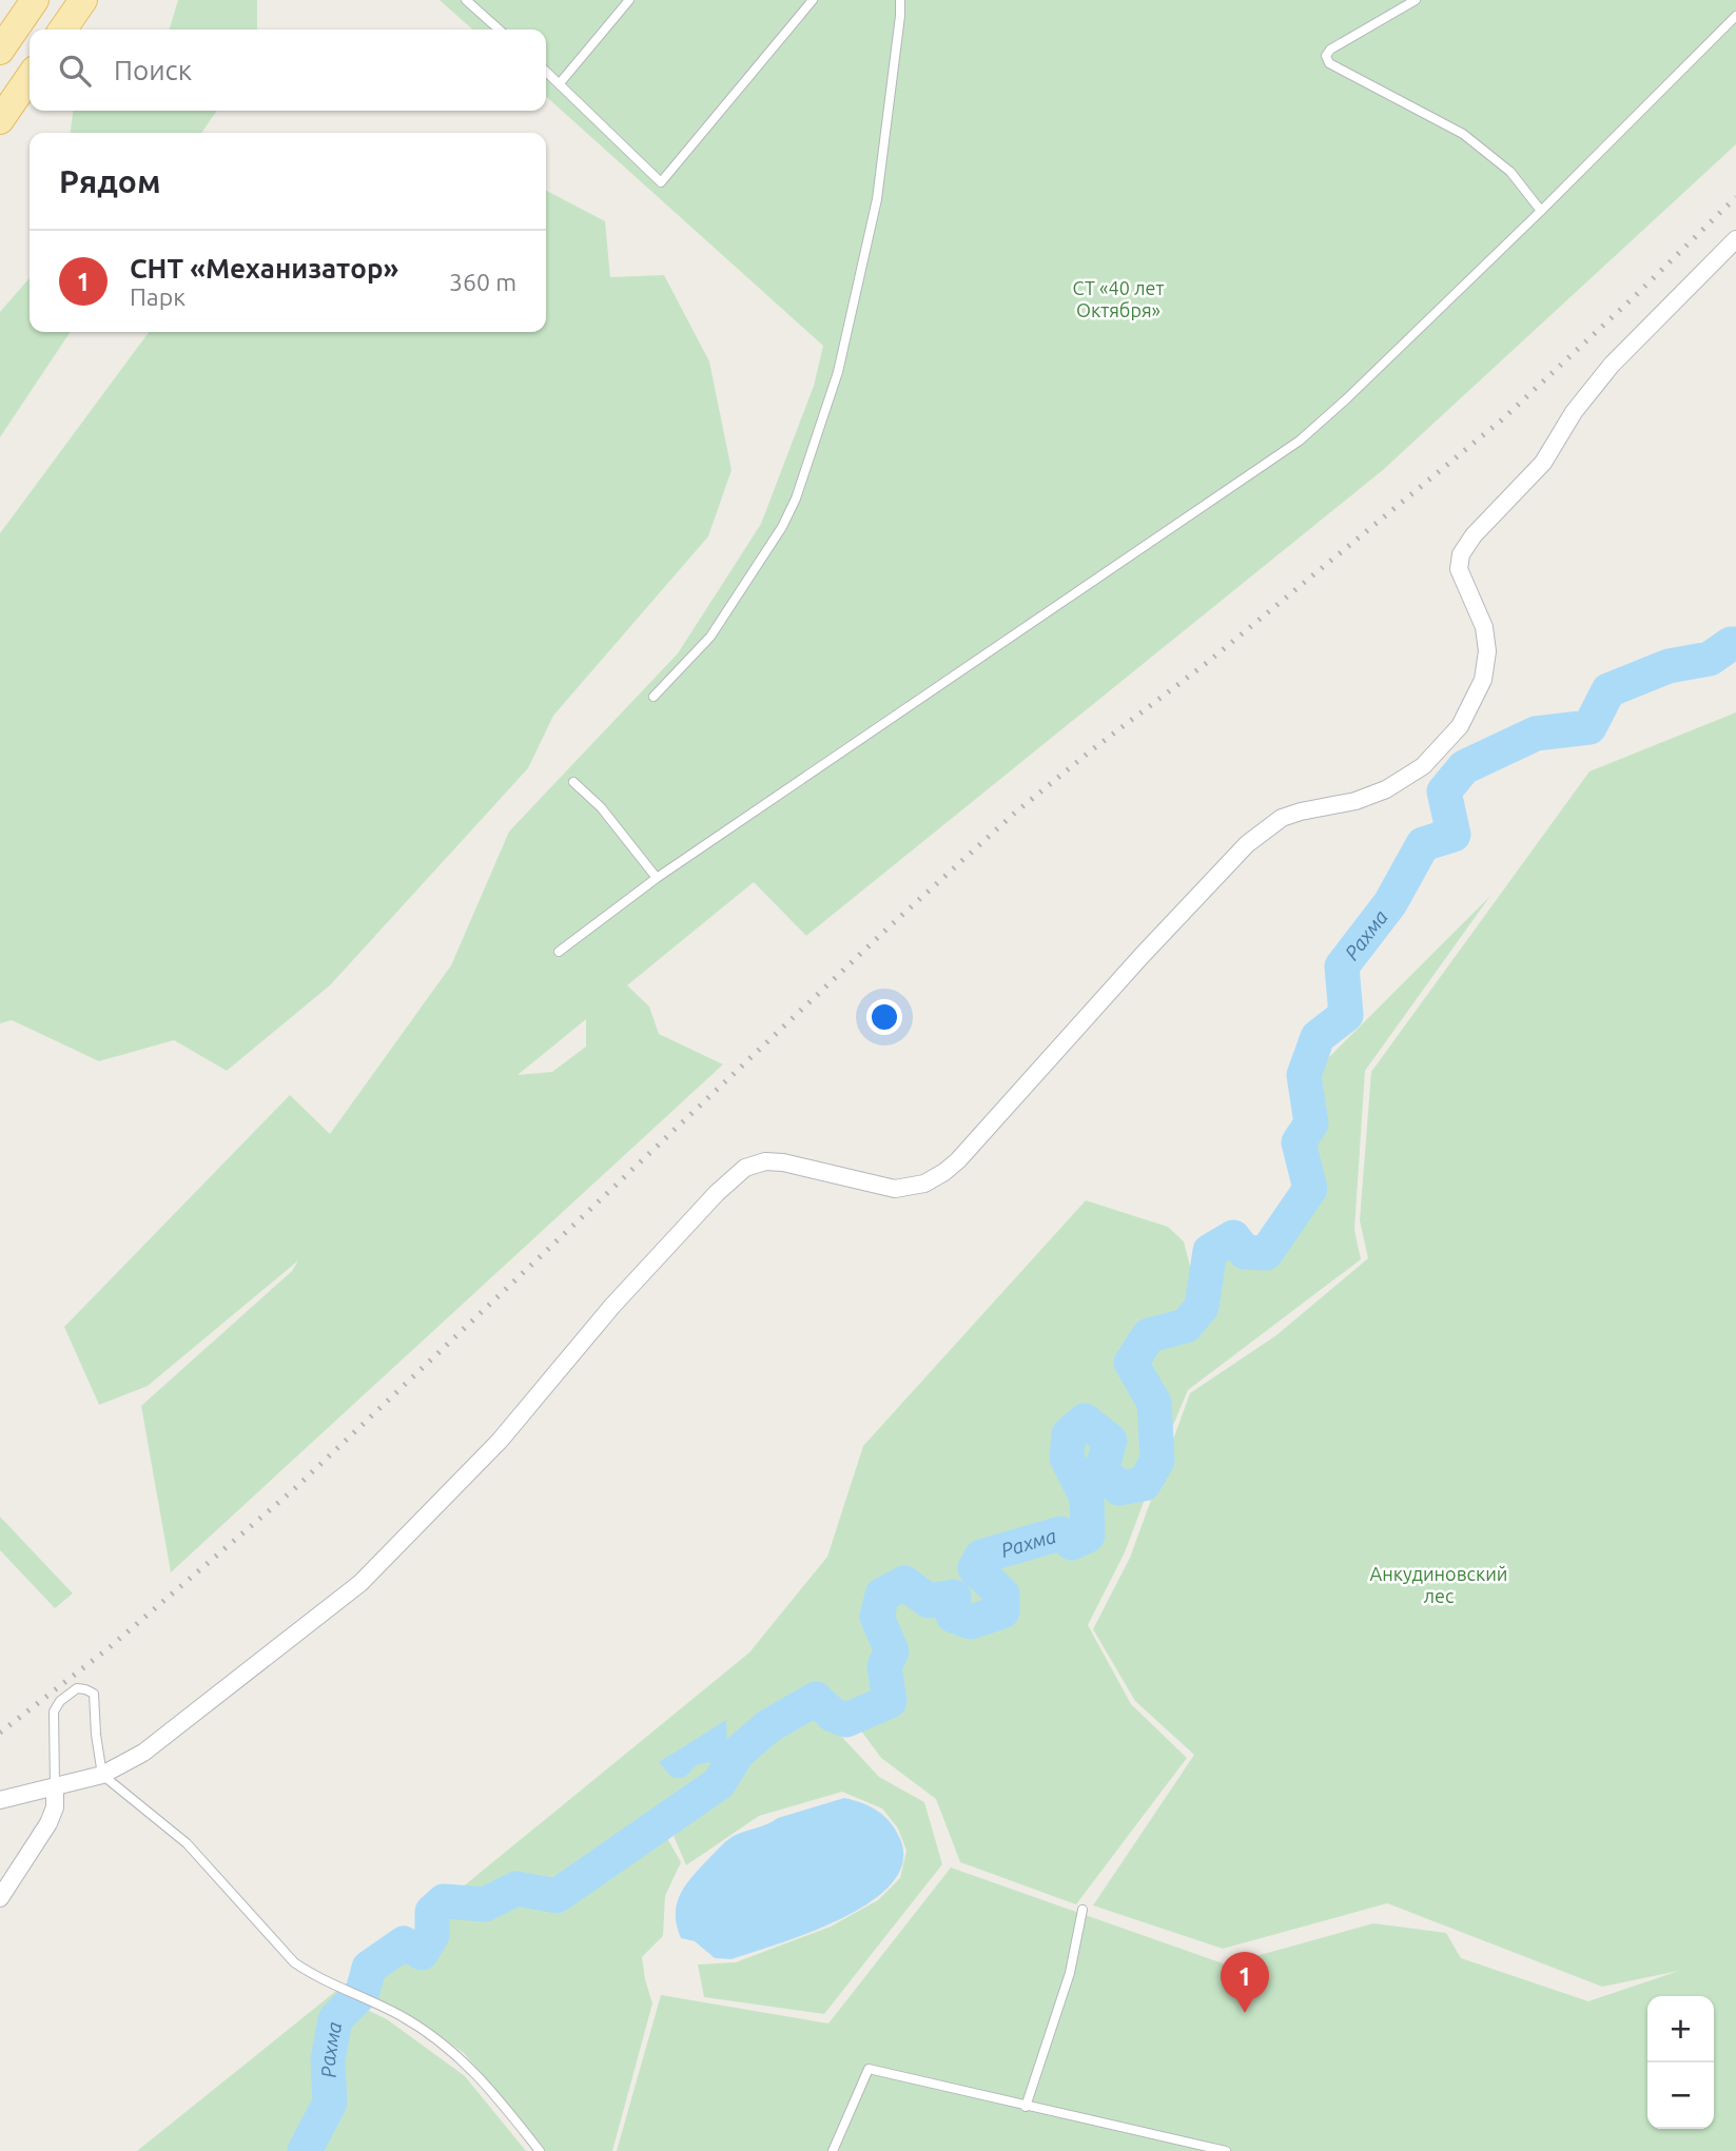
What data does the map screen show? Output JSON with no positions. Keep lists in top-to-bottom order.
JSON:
{
  "water": ["Рахма"],
  "parks": ["СТ «40 лет Октября»", "Анкудиновский лес"],
  "page": {
    "search": "Поиск",
    "heading": "Рядом",
    "list": [
      {
        "mark": "1",
        "name": "СНТ «Механизатор»",
        "note": "Парк",
        "value": "360 m"
      }
    ],
    "pins": "1",
    "map_buttons": ["+", "−"]
  }
}
